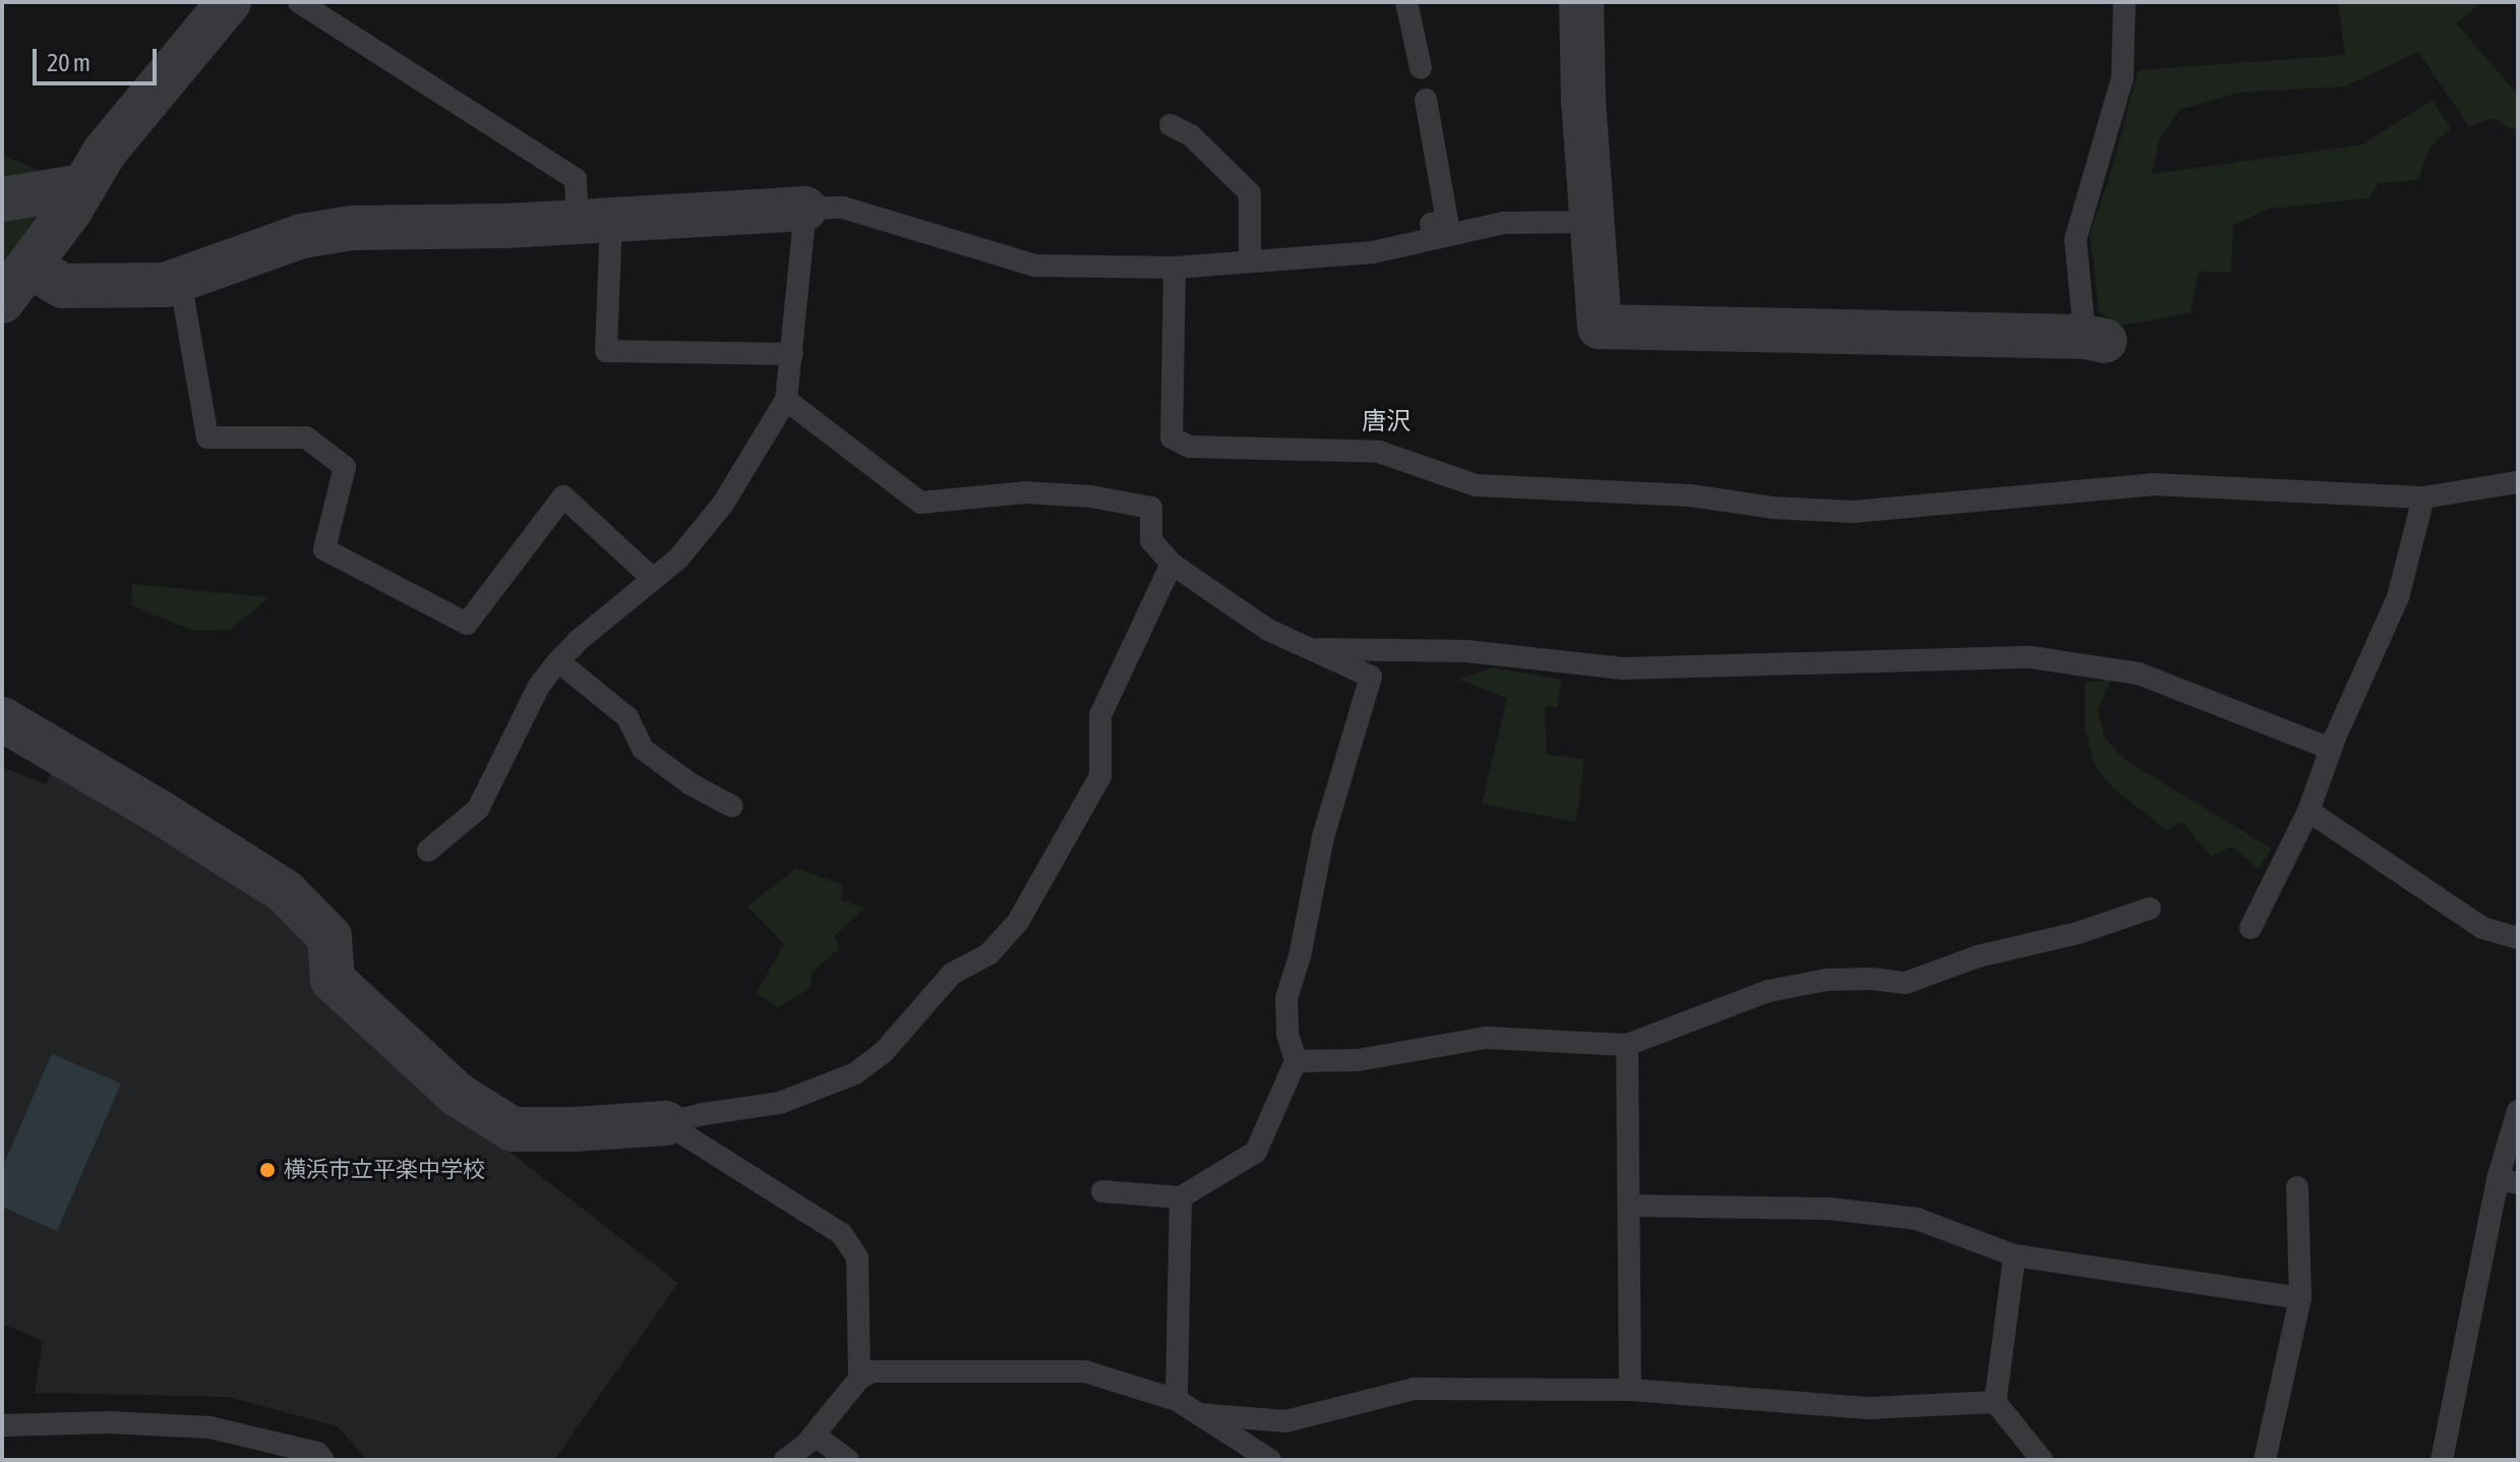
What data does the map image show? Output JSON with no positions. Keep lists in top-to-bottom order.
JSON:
{
  "districts": ["唐沢"],
  "places": ["横浜市立平楽中学校"],
  "scale_bar": "20 m"
}
